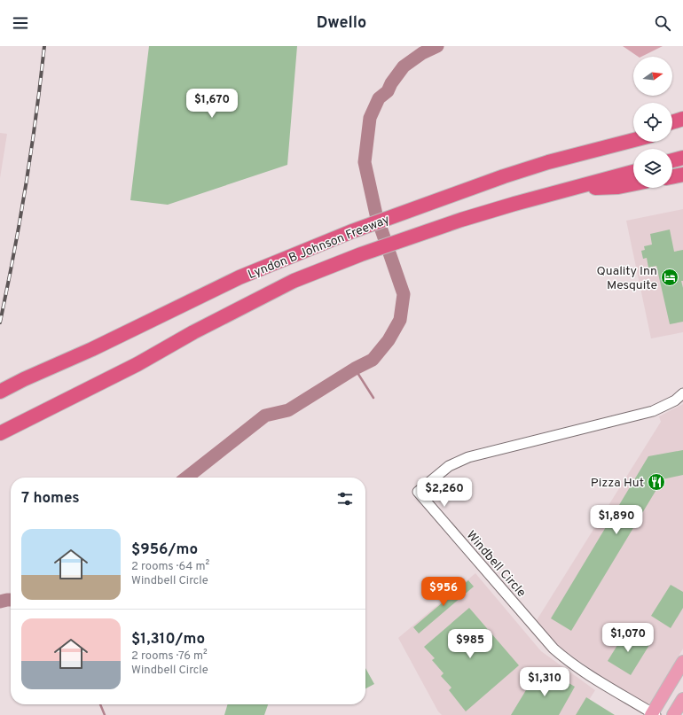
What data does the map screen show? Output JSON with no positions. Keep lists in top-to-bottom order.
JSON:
{
  "streets": {
    "highway": ["Lyndon B Johnson Freeway"],
    "street": ["Windbell Circle"]
  },
  "places": {
    "hotel": ["Quality Inn Mesquite"],
    "restaurant": ["Pizza Hut"]
  },
  "north": "right",
  "page": {
    "header": "Dwello",
    "price": [
      "$1,670",
      "$2,260",
      "$1,890",
      "$956",
      "$1,070",
      "$985",
      "$1,310"
    ],
    "heading": "7 homes",
    "list": [
      {
        "name": "$956/mo",
        "note": "2 rooms · 64 m² · Windbell Circle"
      },
      {
        "name": "$1,310/mo",
        "note": "2 rooms · 76 m² · Windbell Circle"
      }
    ]
  }
}
